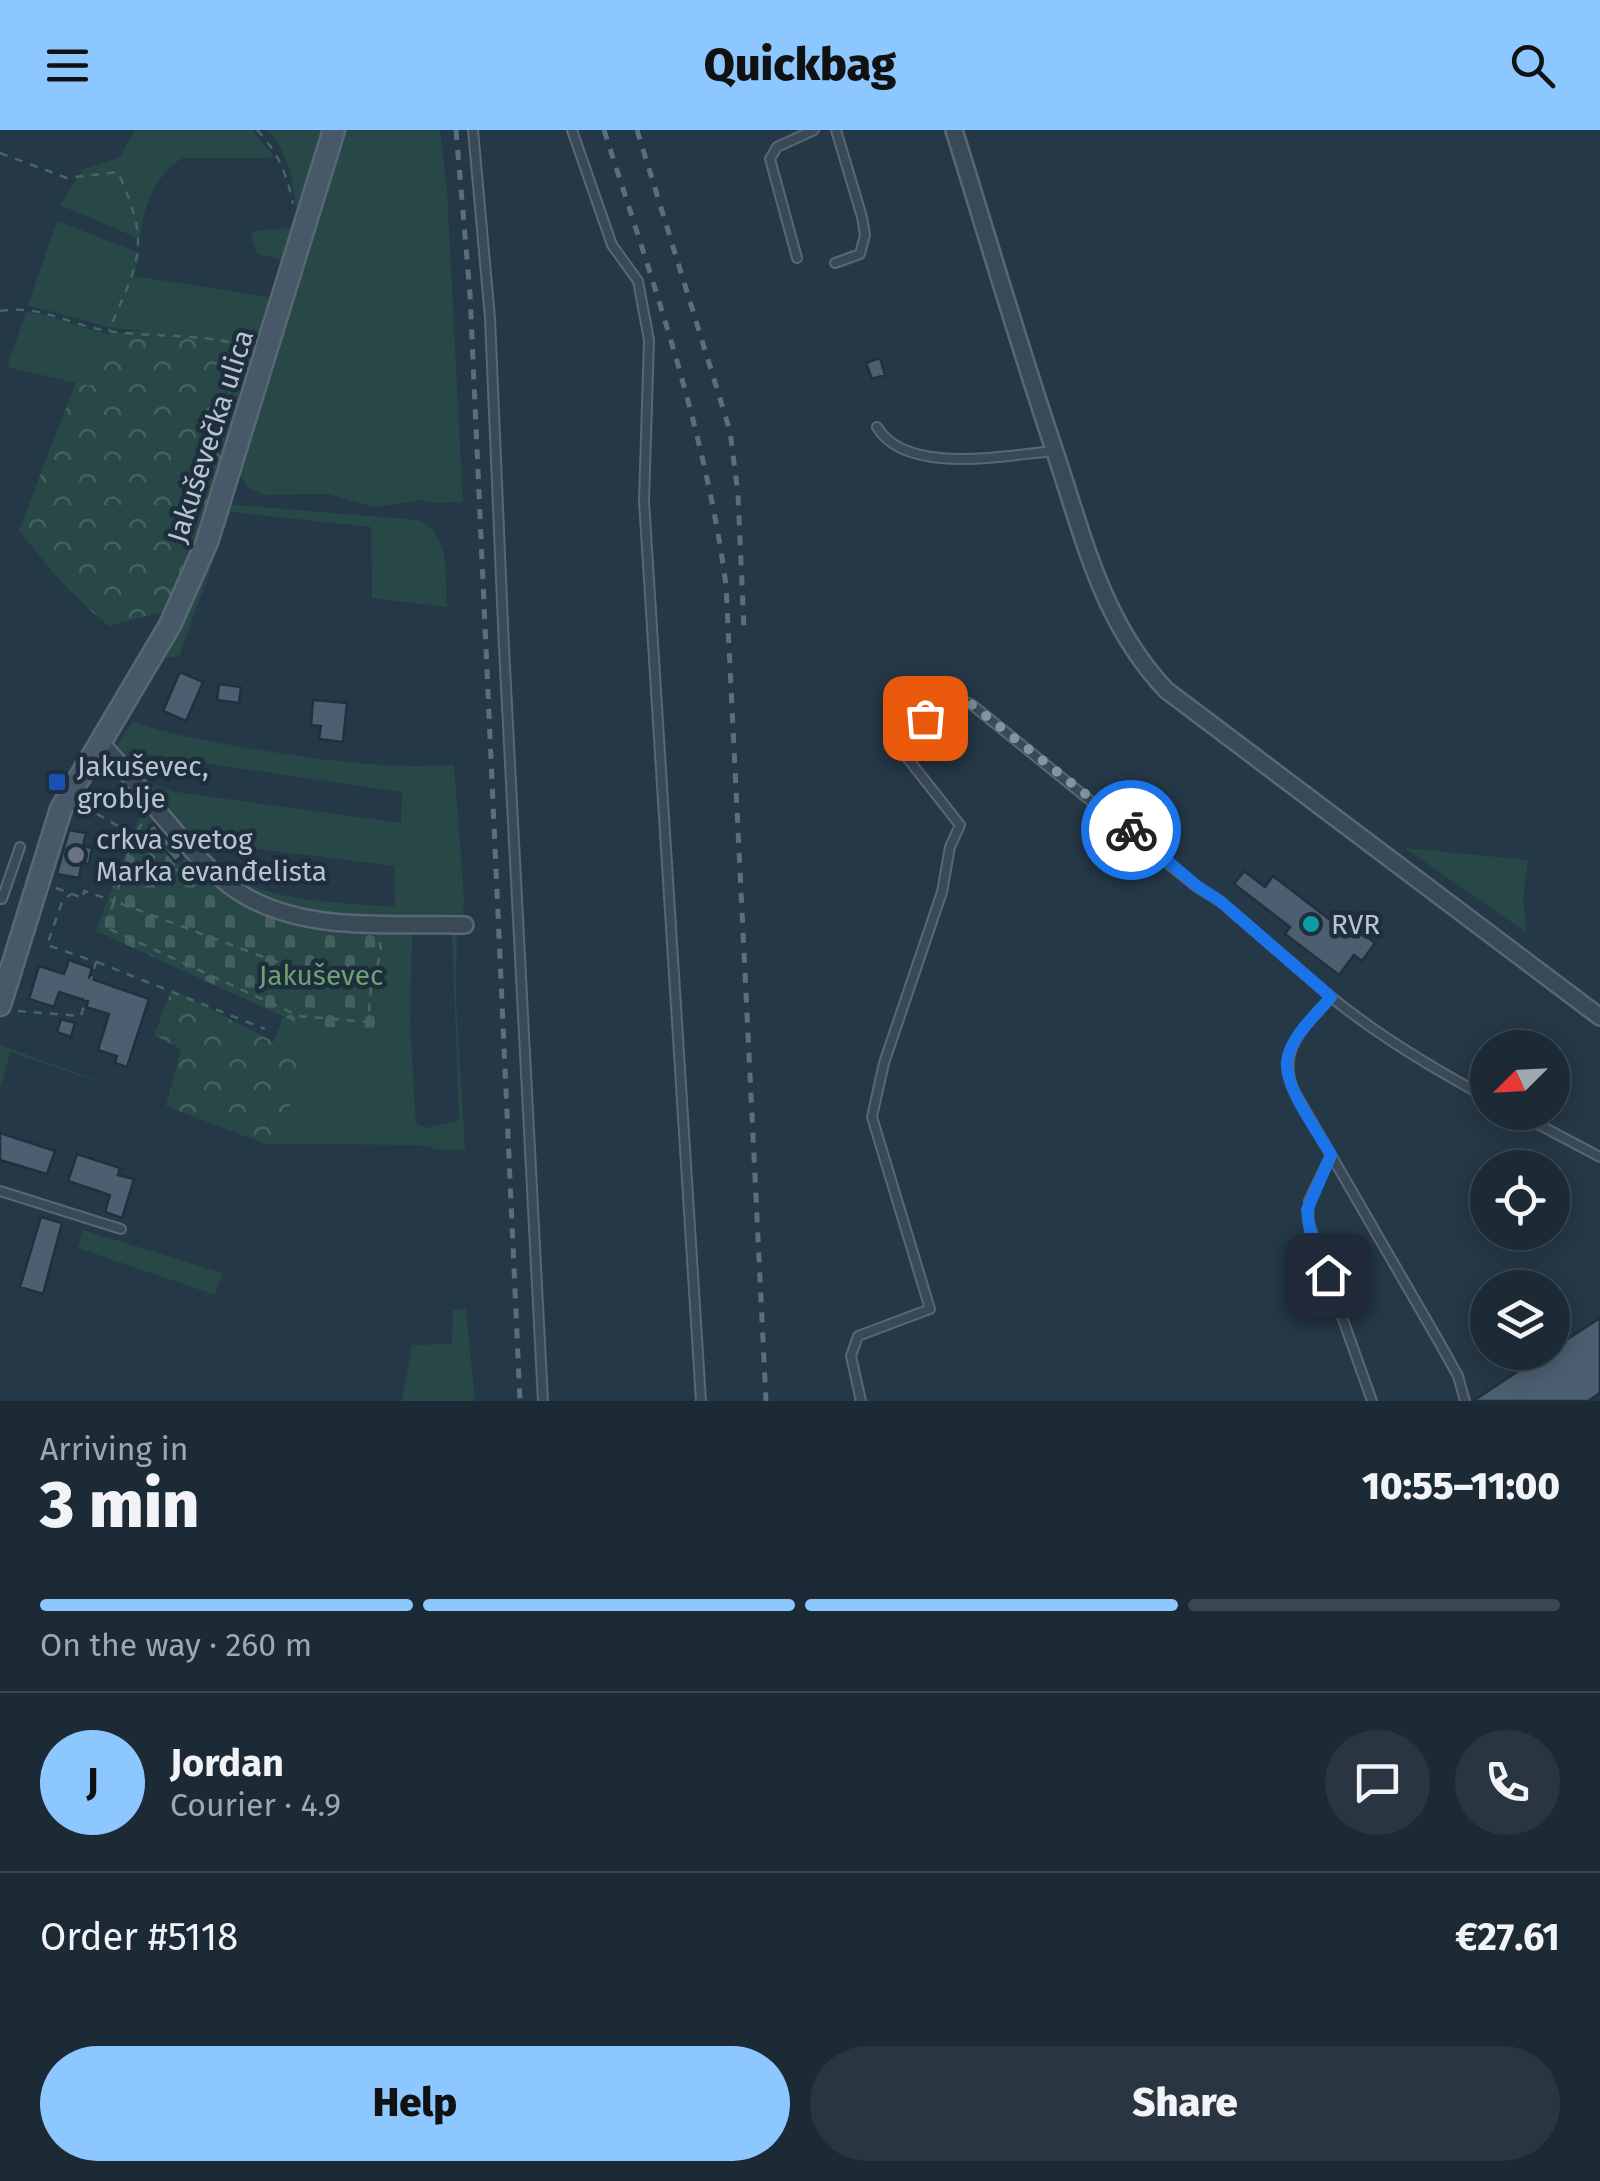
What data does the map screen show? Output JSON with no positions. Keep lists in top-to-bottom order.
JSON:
{
  "streets": {
    "main road": ["Jakuševečka ulica"]
  },
  "parks": ["Jakuševec"],
  "places": {
    "transit": ["Jakuševec, groblje"],
    "other": ["crkva svetog Marka evanđelista", "RVR"]
  },
  "north": "bottom left",
  "page": {
    "header": "Quickbag",
    "heading": ["3 min", "Arriving in", "10:55–11:00"],
    "panel": [
      "Jordan",
      "Courier · 4.9",
      "Order #5118",
      "€27.61"
    ],
    "bar": "On the way · 260 m",
    "round": "J",
    "buttons": ["Help", "Share"]
  }
}
